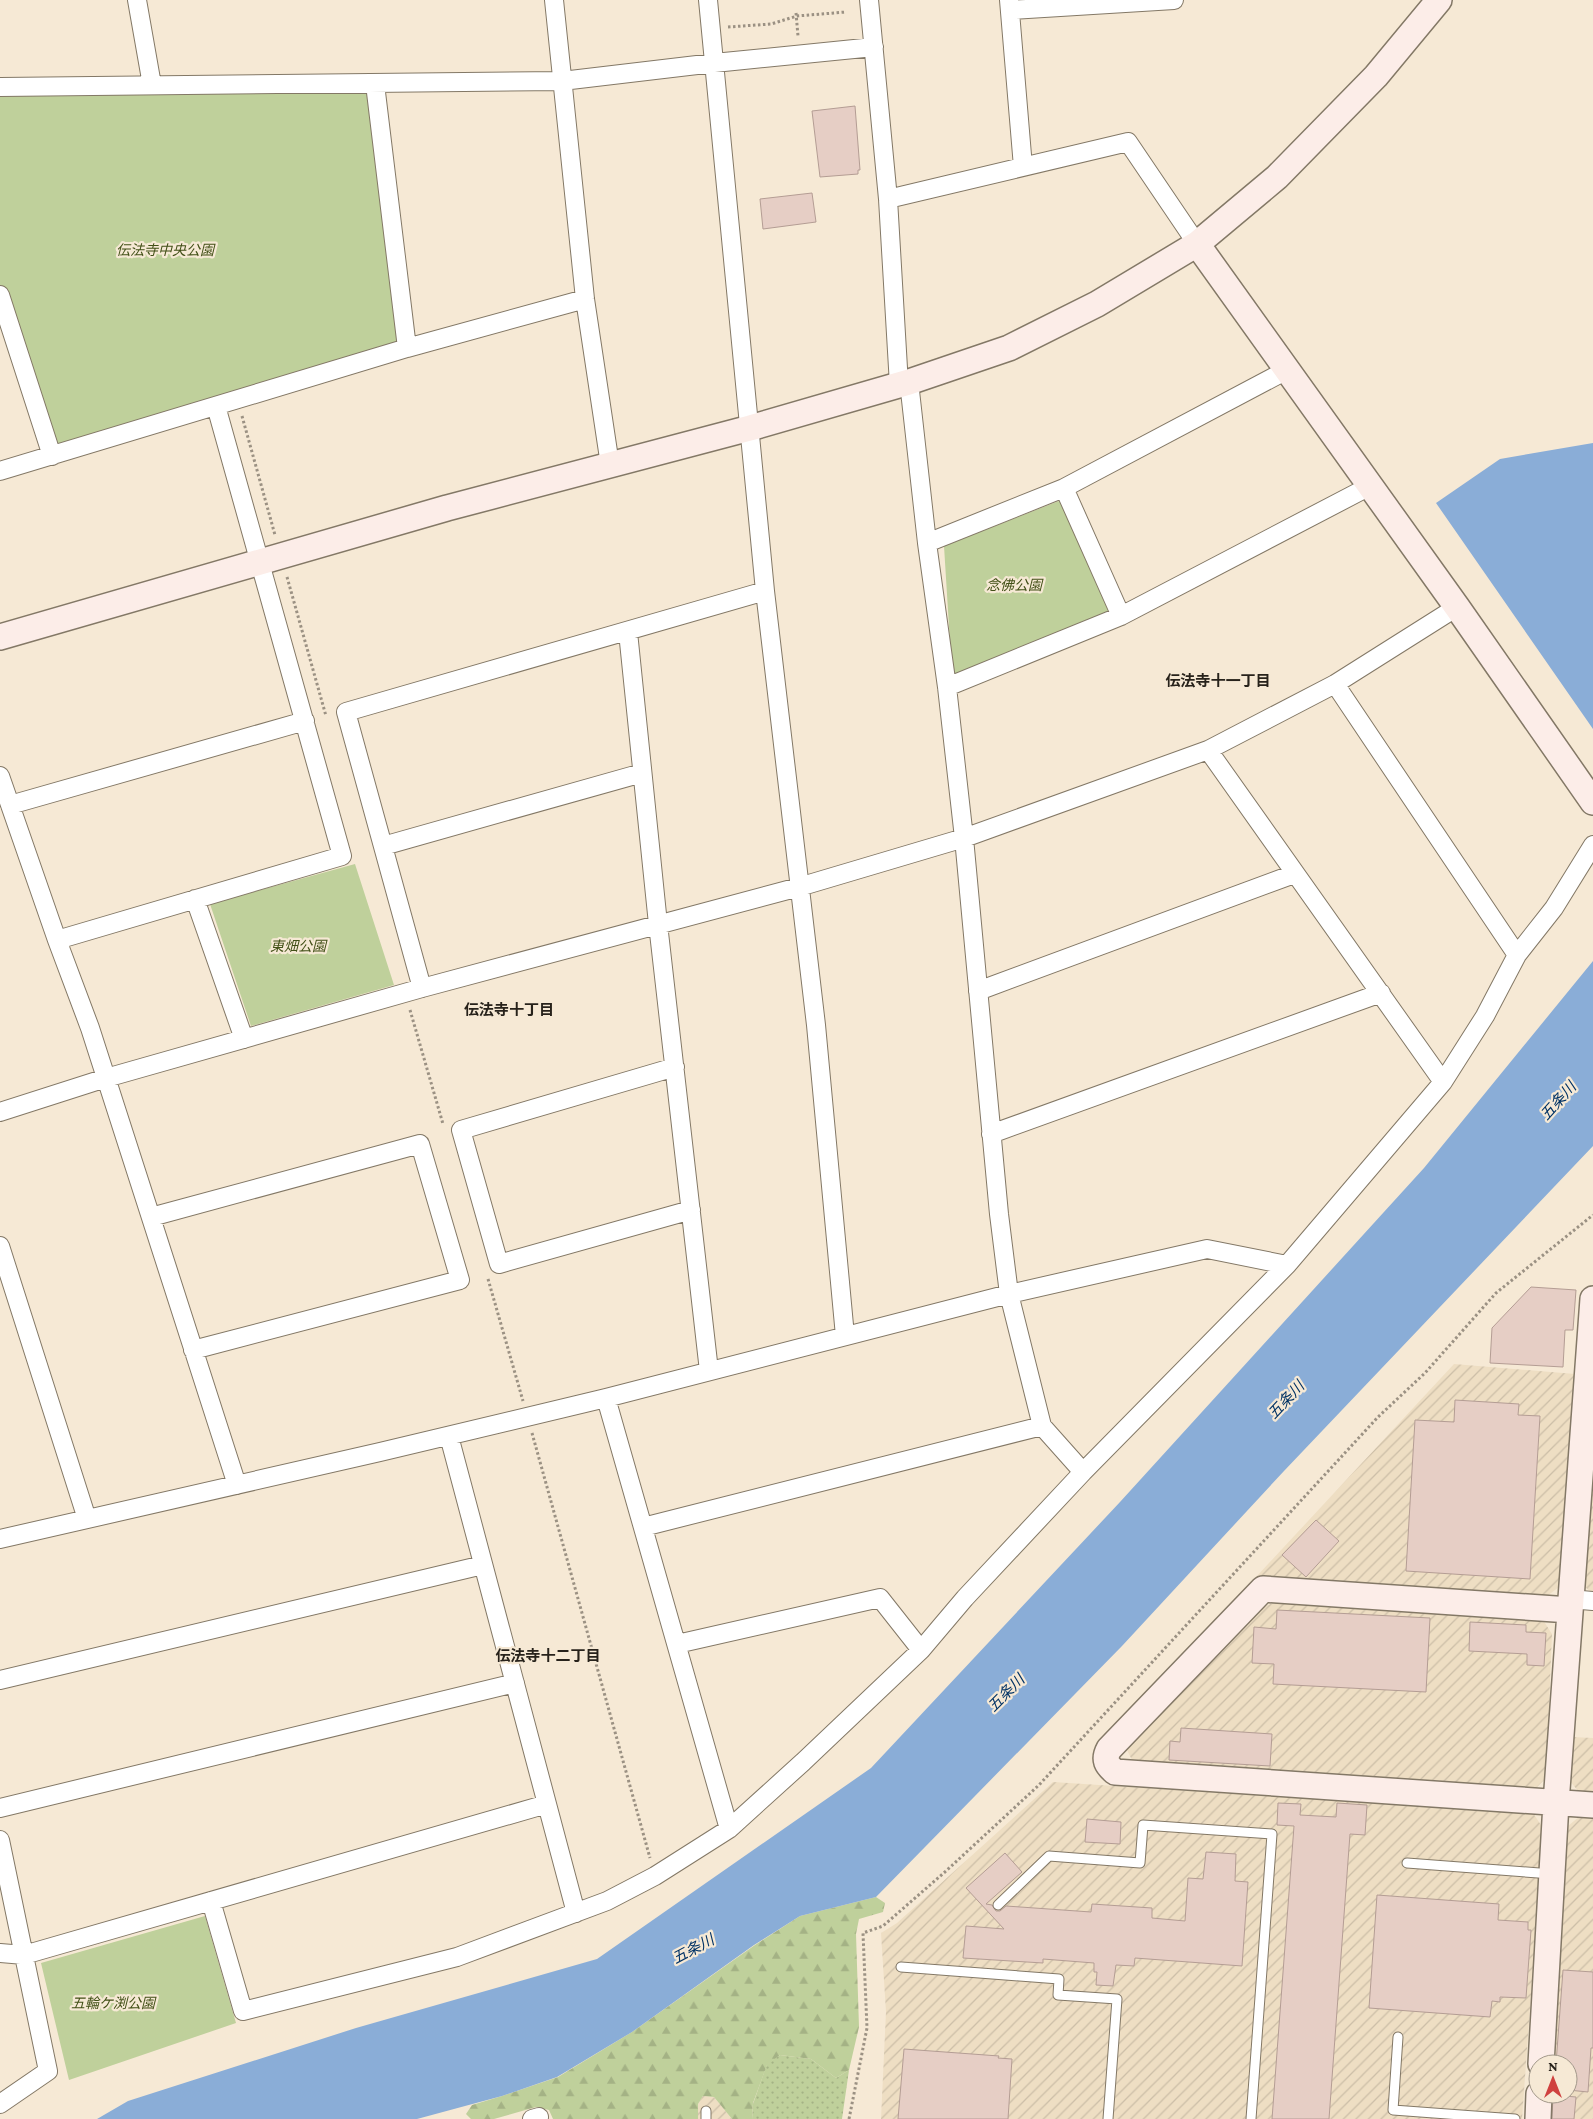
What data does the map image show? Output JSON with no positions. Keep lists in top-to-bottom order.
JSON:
{
  "districts": ["伝法寺十一丁目", "伝法寺十丁目", "伝法寺十二丁目"],
  "water": ["五条川"],
  "parks": [
    "伝法寺中央公園",
    "念佛公園",
    "東畑公園",
    "五輪ケ渕公園"
  ],
  "north": "top"
}
